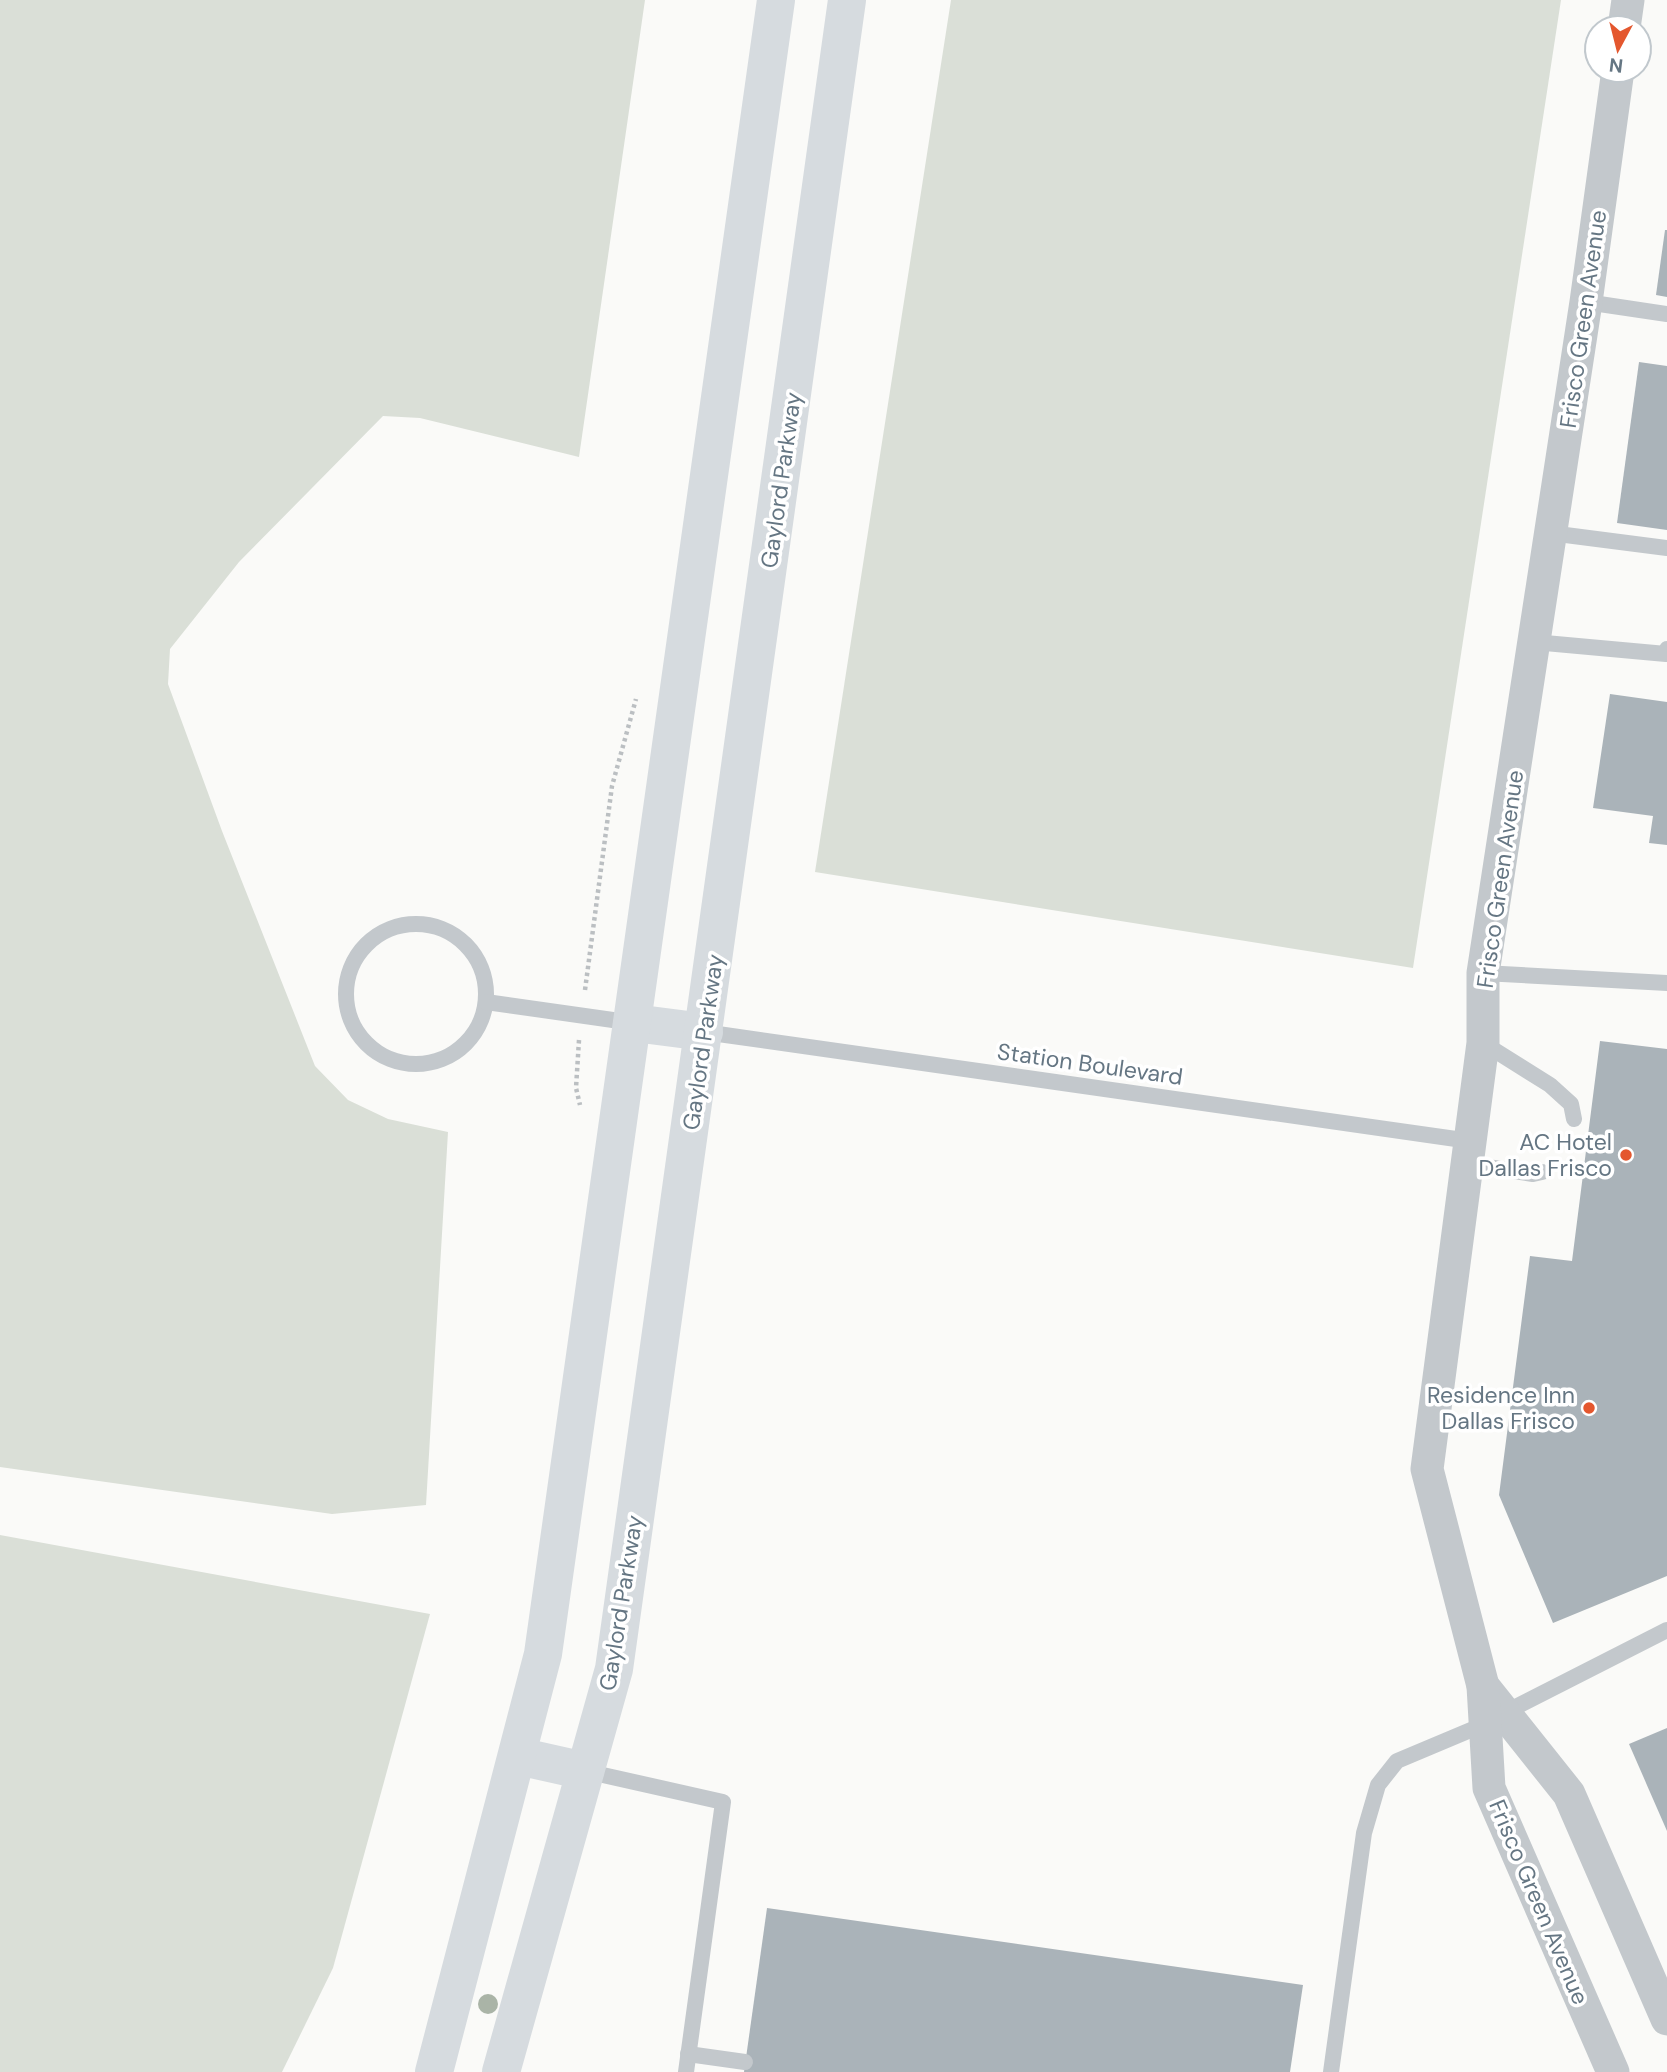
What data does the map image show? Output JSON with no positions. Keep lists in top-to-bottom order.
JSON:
{
  "streets": {
    "street": ["Frisco Green Avenue", "Gaylord Parkway"],
    "lane": ["Station Boulevard"]
  },
  "crossings": [
    ["Frisco Green Avenue", "Station Boulevard"],
    ["Gaylord Parkway", "Station Boulevard"]
  ],
  "places": ["AC Hotel Dallas Frisco", "Residence Inn Dallas Frisco"],
  "north": "bottom"
}
